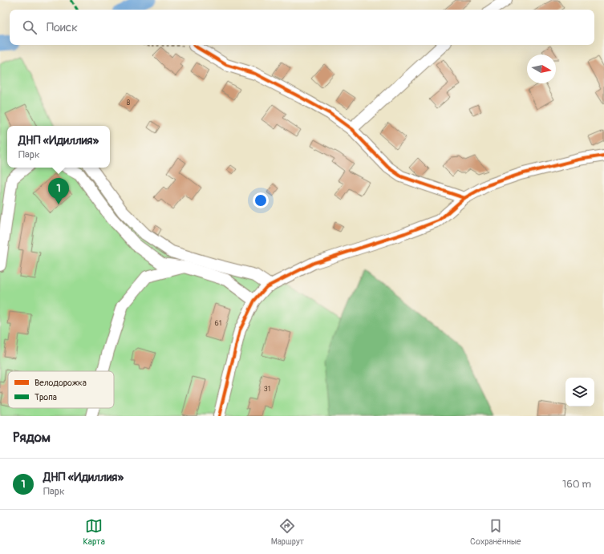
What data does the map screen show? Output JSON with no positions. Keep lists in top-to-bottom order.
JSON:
{
  "house_numbers": ["8", "61", "31"],
  "legend": ["Велодорожка", "Тропа"],
  "north": "right",
  "page": {
    "search": "Поиск",
    "popup": ["ДНП «Идиллия»", "Парк"],
    "pins": "1",
    "heading": "Рядом",
    "list": [
      {
        "mark": "1",
        "name": "ДНП «Идиллия»",
        "note": "Парк",
        "value": "160 m"
      }
    ],
    "nav": ["Карта", "Маршрут", "Сохранённые"]
  }
}
